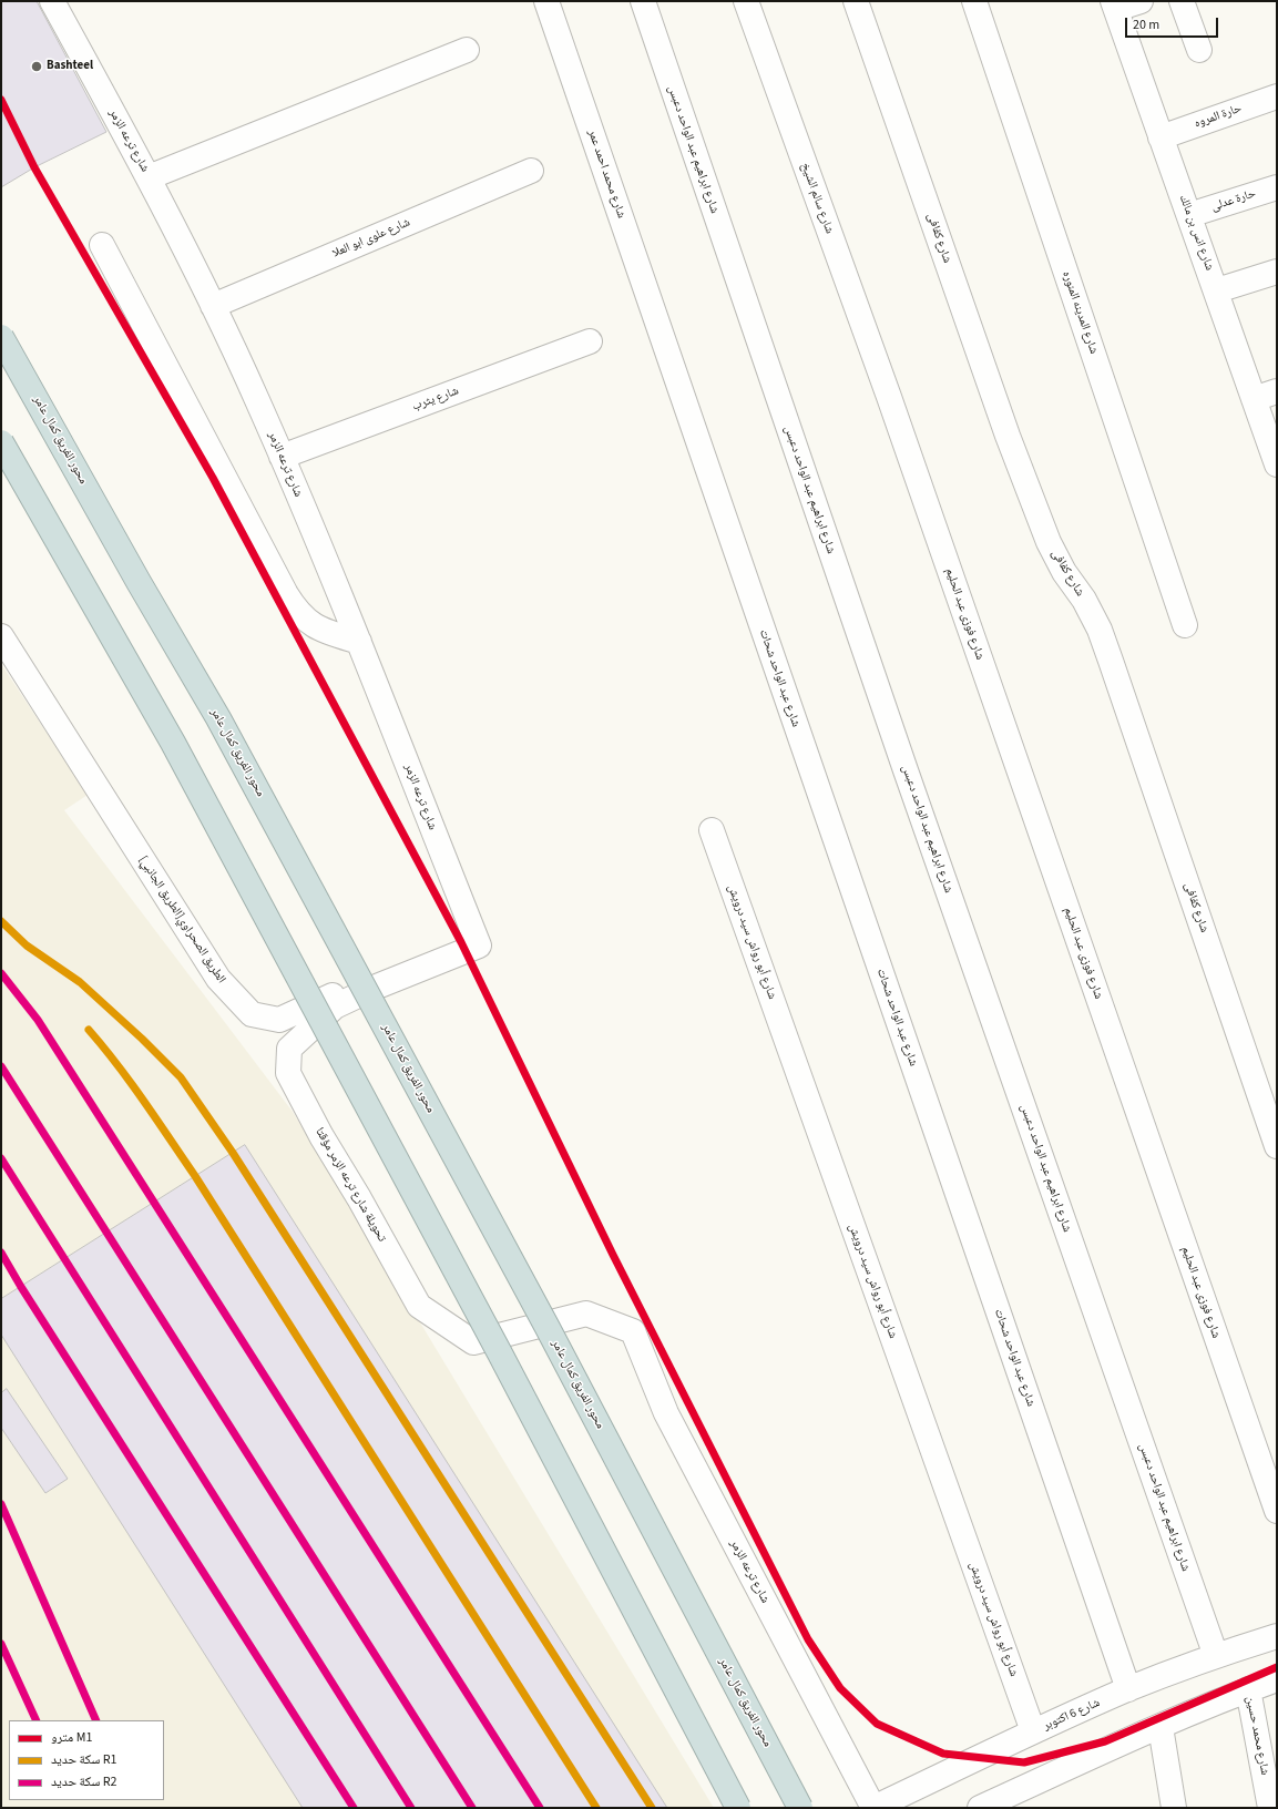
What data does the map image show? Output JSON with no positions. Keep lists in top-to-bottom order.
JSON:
{
  "streets": {
    "highway": ["محور الفريق كمال عامر"],
    "street": [
      "حارة المروه",
      "شارع ترعه الزمر",
      "شارع ابراهيم عبد الواحد دعبس",
      "شارع محمد احمد عمر",
      "شارع سالم الشيخ",
      "حارة عدلى",
      "شارع انس بن مالك",
      "شارع علوى ابو العلا",
      "شارع كفافى",
      "شارع المدينه المنوره",
      "شارع يثرب",
      "شارع فوزى عبد الحليم",
      "شارع عبد الواحد شحات",
      "الطريق الصحراوي[الطريق الجانبي]",
      "شارع أبو رواش سيد درويش",
      "تحويلة شارع ترعه الزمر مؤقتا",
      "شارع 6 اكتوبر",
      "شارع محمد حسين"
    ]
  },
  "crossings": [
    ["حارة المروه", "شارع انس بن مالك"],
    ["شارع ترعه الزمر", "شارع علوى ابو العلا"],
    ["شارع ترعه الزمر", "شارع يثرب"],
    ["شارع ترعه الزمر", "الطريق الصحراوي[الطريق الجانبي]"],
    ["شارع ترعه الزمر", "تحويلة شارع ترعه الزمر مؤقتا"],
    ["شارع ترعه الزمر", "شارع 6 اكتوبر"],
    ["شارع ابراهيم عبد الواحد دعبس", "شارع 6 اكتوبر"],
    ["شارع محمد احمد عمر", "شارع عبد الواحد شحات"],
    ["شارع سالم الشيخ", "شارع فوزى عبد الحليم"],
    ["حارة عدلى", "شارع انس بن مالك"],
    ["شارع عبد الواحد شحات", "شارع 6 اكتوبر"],
    ["الطريق الصحراوي[الطريق الجانبي]", "تحويلة شارع ترعه الزمر مؤقتا"],
    ["شارع أبو رواش سيد درويش", "شارع 6 اكتوبر"]
  ],
  "places": ["Bashteel"],
  "lines": ["metro line M1", "rail line R1", "rail line R2"],
  "legend": ["مترو M1", "سكة حديد R1", "سكة حديد R2"],
  "scale_bar": "20 m"
}
